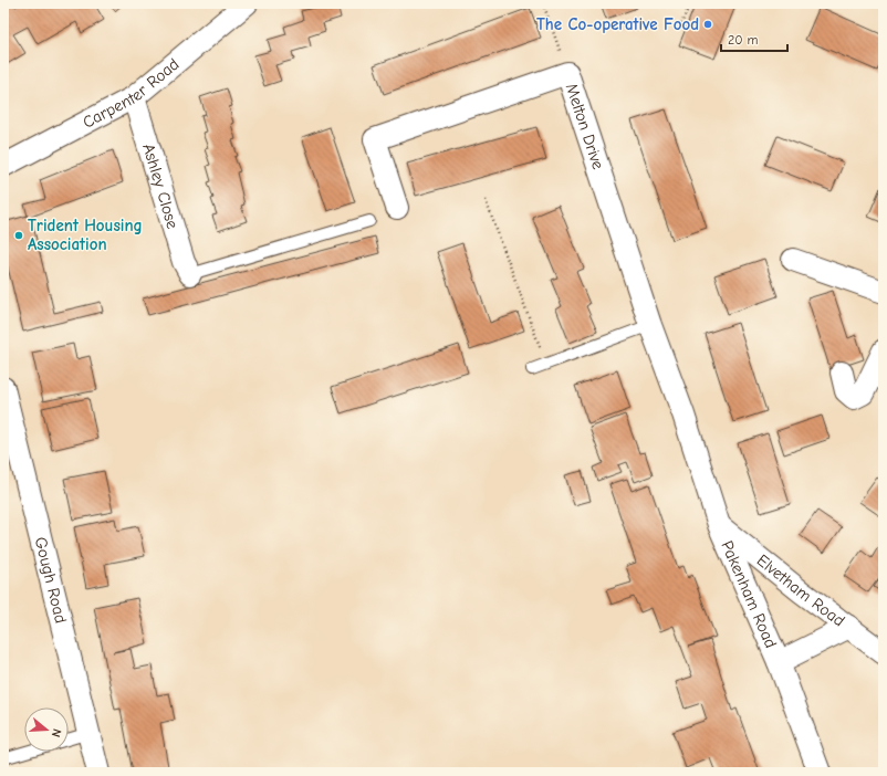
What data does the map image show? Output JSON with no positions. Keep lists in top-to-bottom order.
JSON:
{
  "streets": {
    "street": [
      "Carpenter Road",
      "Melton Drive",
      "Ashley Close",
      "Gough Road",
      "Elvetham Road",
      "Pakenham Road"
    ]
  },
  "crossings": [
    ["Carpenter Road", "Ashley Close"],
    ["Melton Drive", "Pakenham Road"],
    ["Elvetham Road", "Pakenham Road"]
  ],
  "places": ["The Co-operative Food", "Trident Housing Association"],
  "scale_bar": "20 m",
  "north": "right"
}
